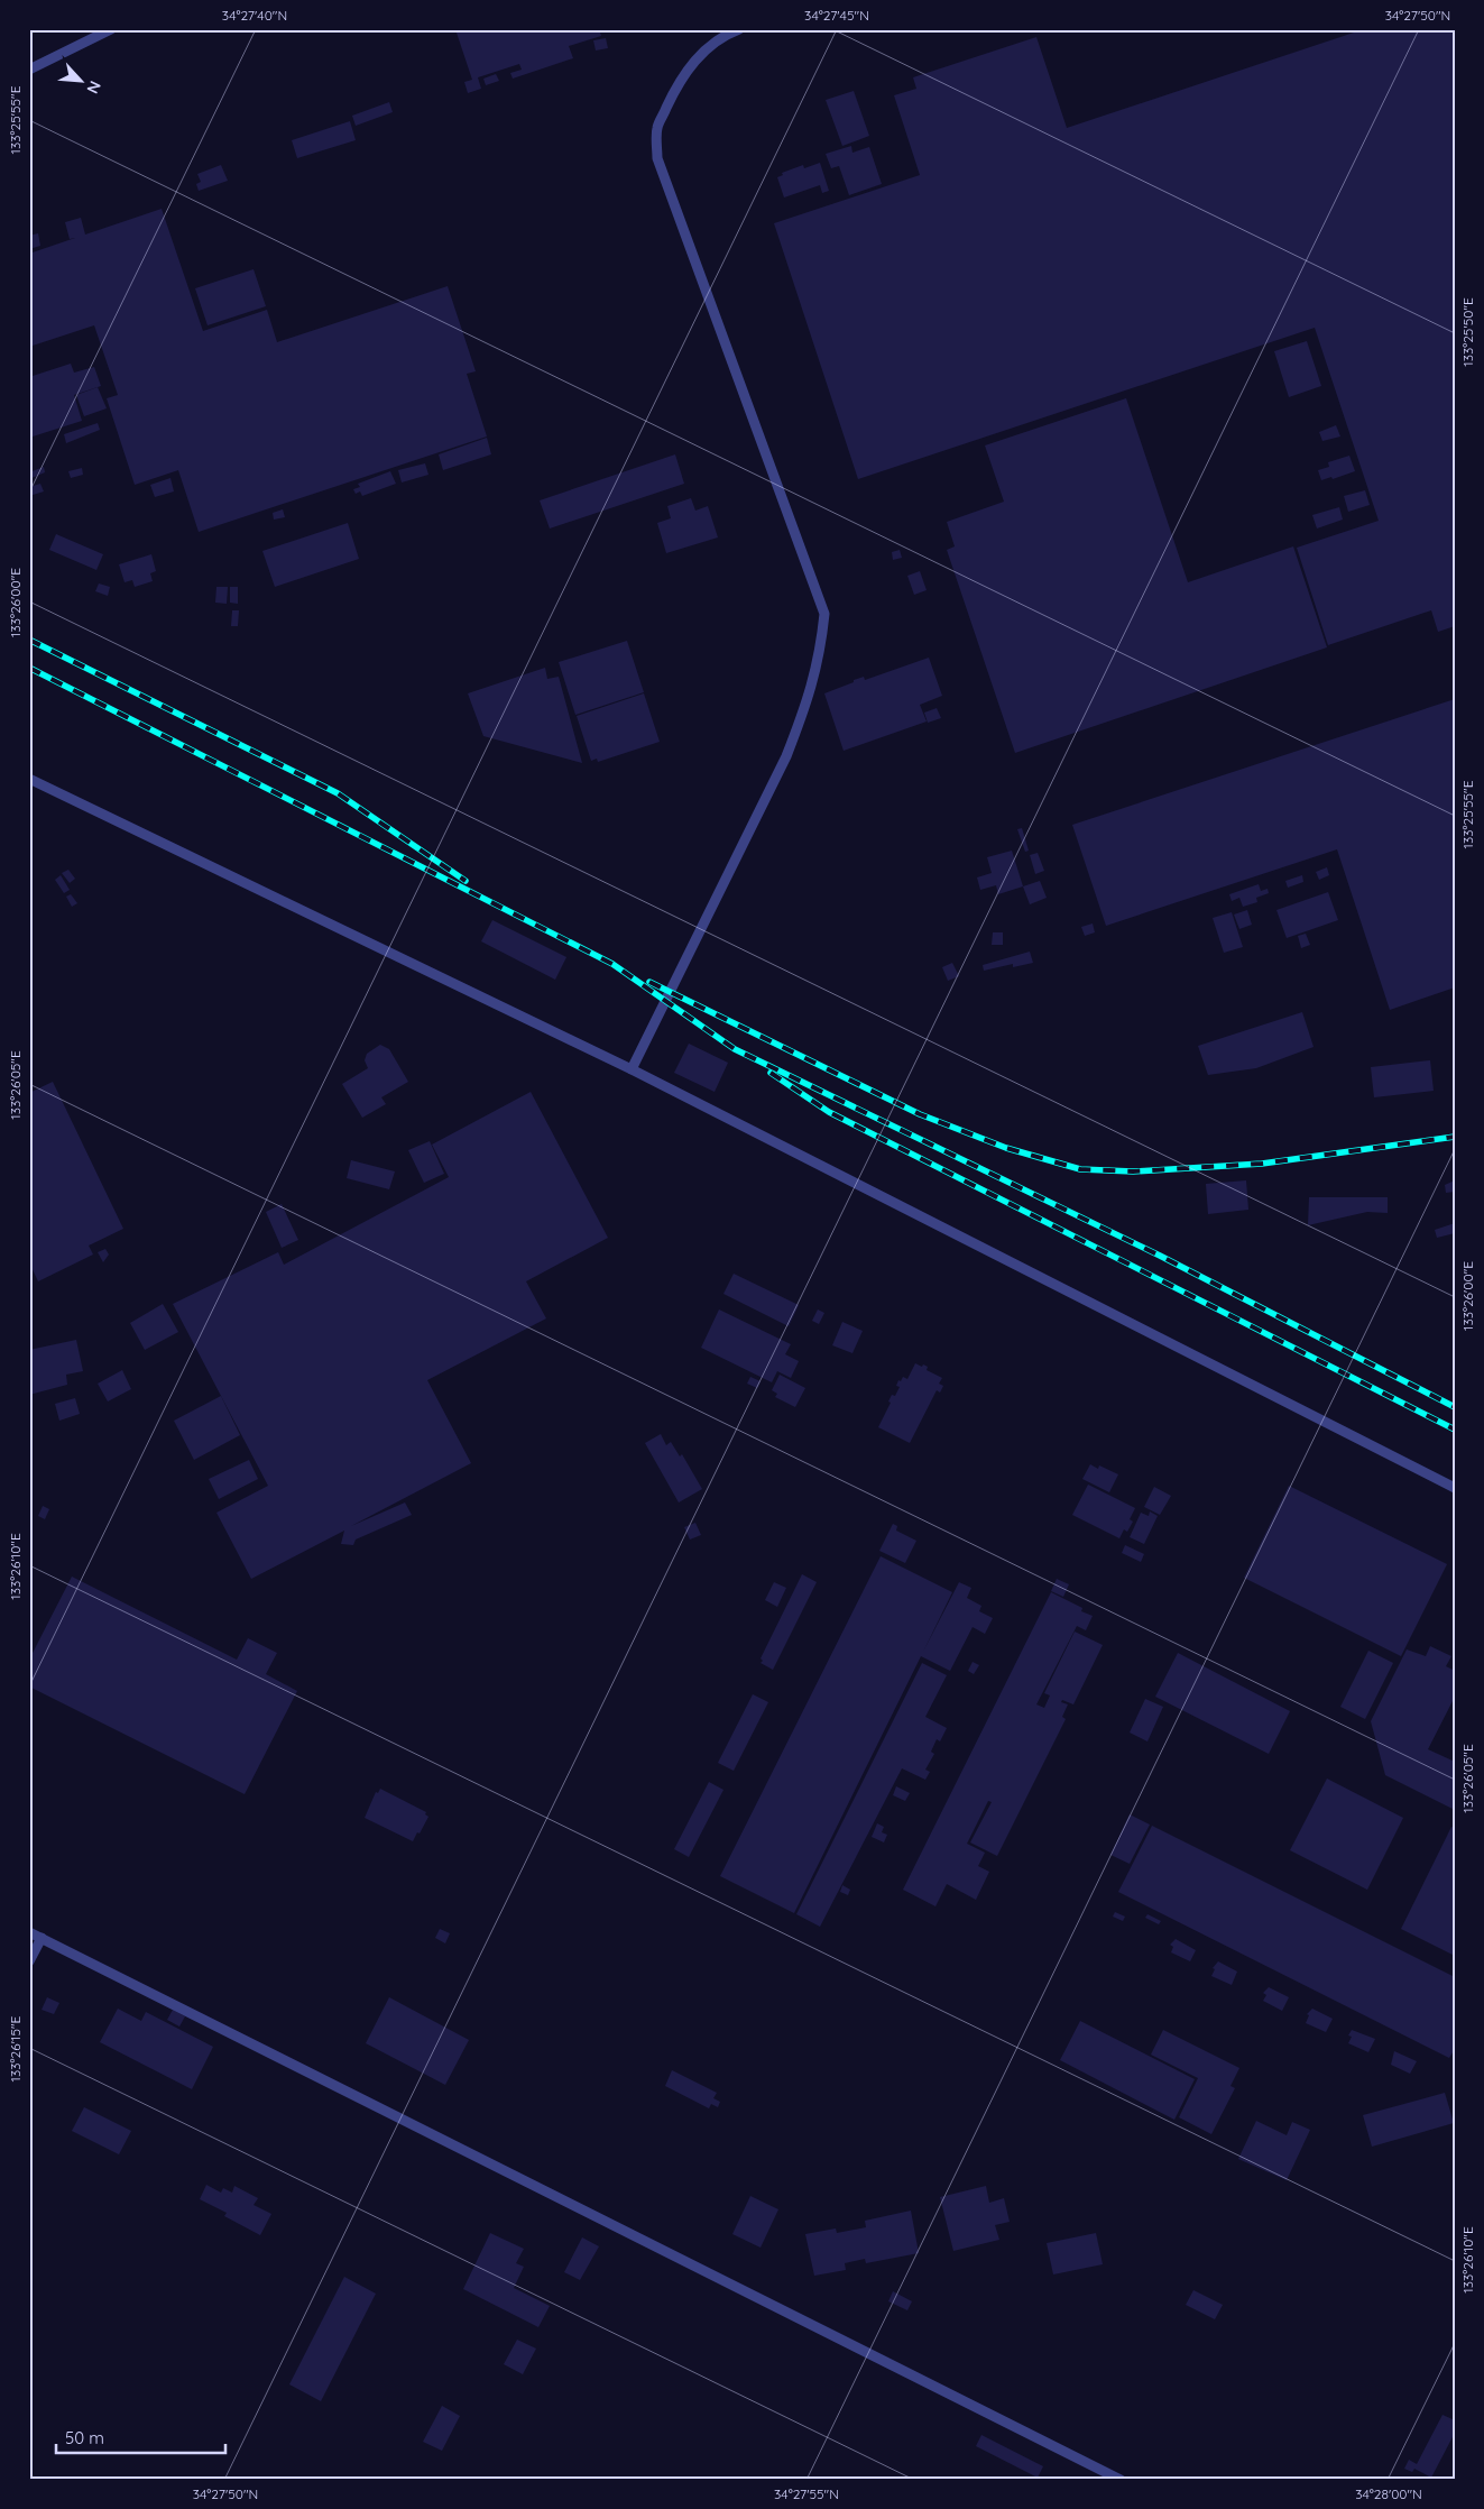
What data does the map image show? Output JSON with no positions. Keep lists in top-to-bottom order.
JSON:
{
  "scale_bar": "50 m",
  "north": "bottom right",
  "coordinates": [
    "34°27'40\"N",
    "34°27'45\"N",
    "34°27'50\"N",
    "133°25'55\"E",
    "133°25'50\"E",
    "133°26'00\"E",
    "133°26'05\"E",
    "133°26'10\"E",
    "133°26'15\"E",
    "34°27'55\"N",
    "34°28'00\"N"
  ]
}
